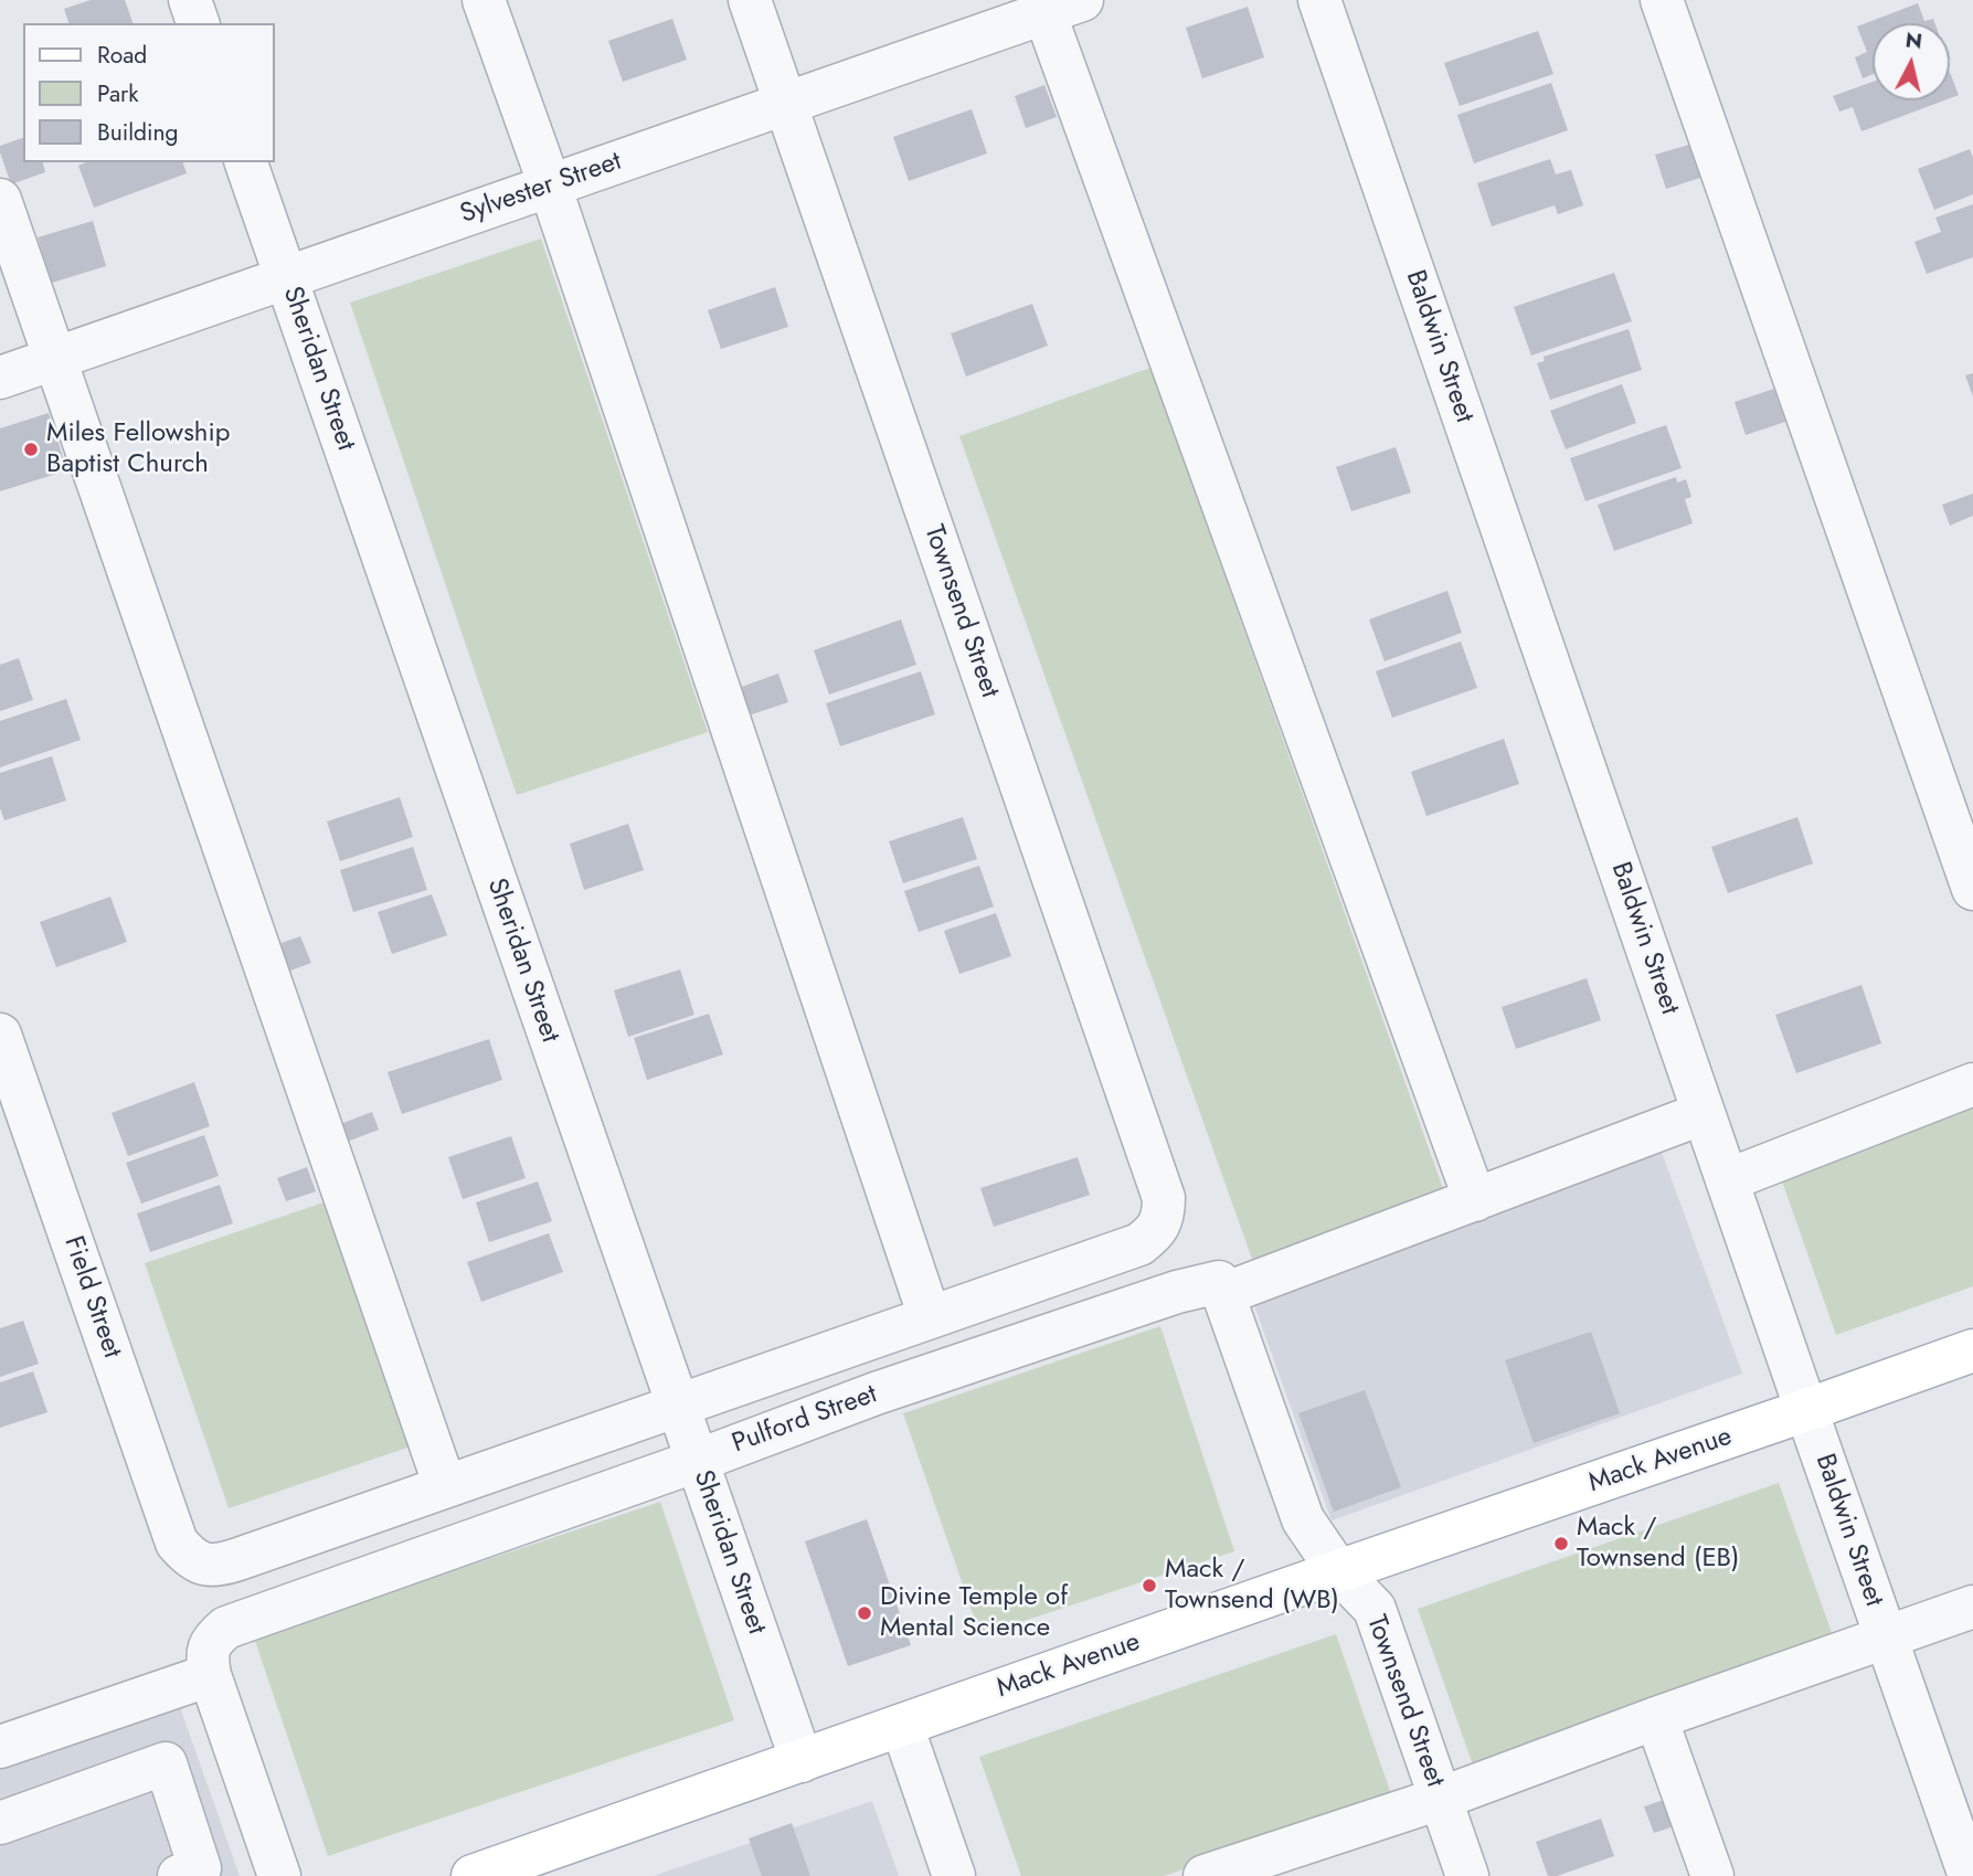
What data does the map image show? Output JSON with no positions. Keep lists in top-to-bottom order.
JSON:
{
  "streets": {
    "main road": ["Mack Avenue"],
    "street": [
      "Sylvester Street",
      "Baldwin Street",
      "Sheridan Street",
      "Townsend Street",
      "Field Street",
      "Pulford Street"
    ]
  },
  "crossings": [
    ["Sylvester Street", "Sheridan Street"],
    ["Sylvester Street", "Townsend Street"],
    ["Baldwin Street", "Pulford Street"],
    ["Baldwin Street", "Mack Avenue"],
    ["Sheridan Street", "Pulford Street"],
    ["Sheridan Street", "Mack Avenue"],
    ["Townsend Street", "Pulford Street"],
    ["Townsend Street", "Mack Avenue"],
    ["Field Street", "Pulford Street"]
  ],
  "places": [
    "Miles Fellowship Baptist Church",
    "Mack / Townsend (EB)",
    "Mack / Townsend (WB)",
    "Divine Temple of Mental Science"
  ],
  "legend": ["Road", "Park", "Building"],
  "north": "top"
}
